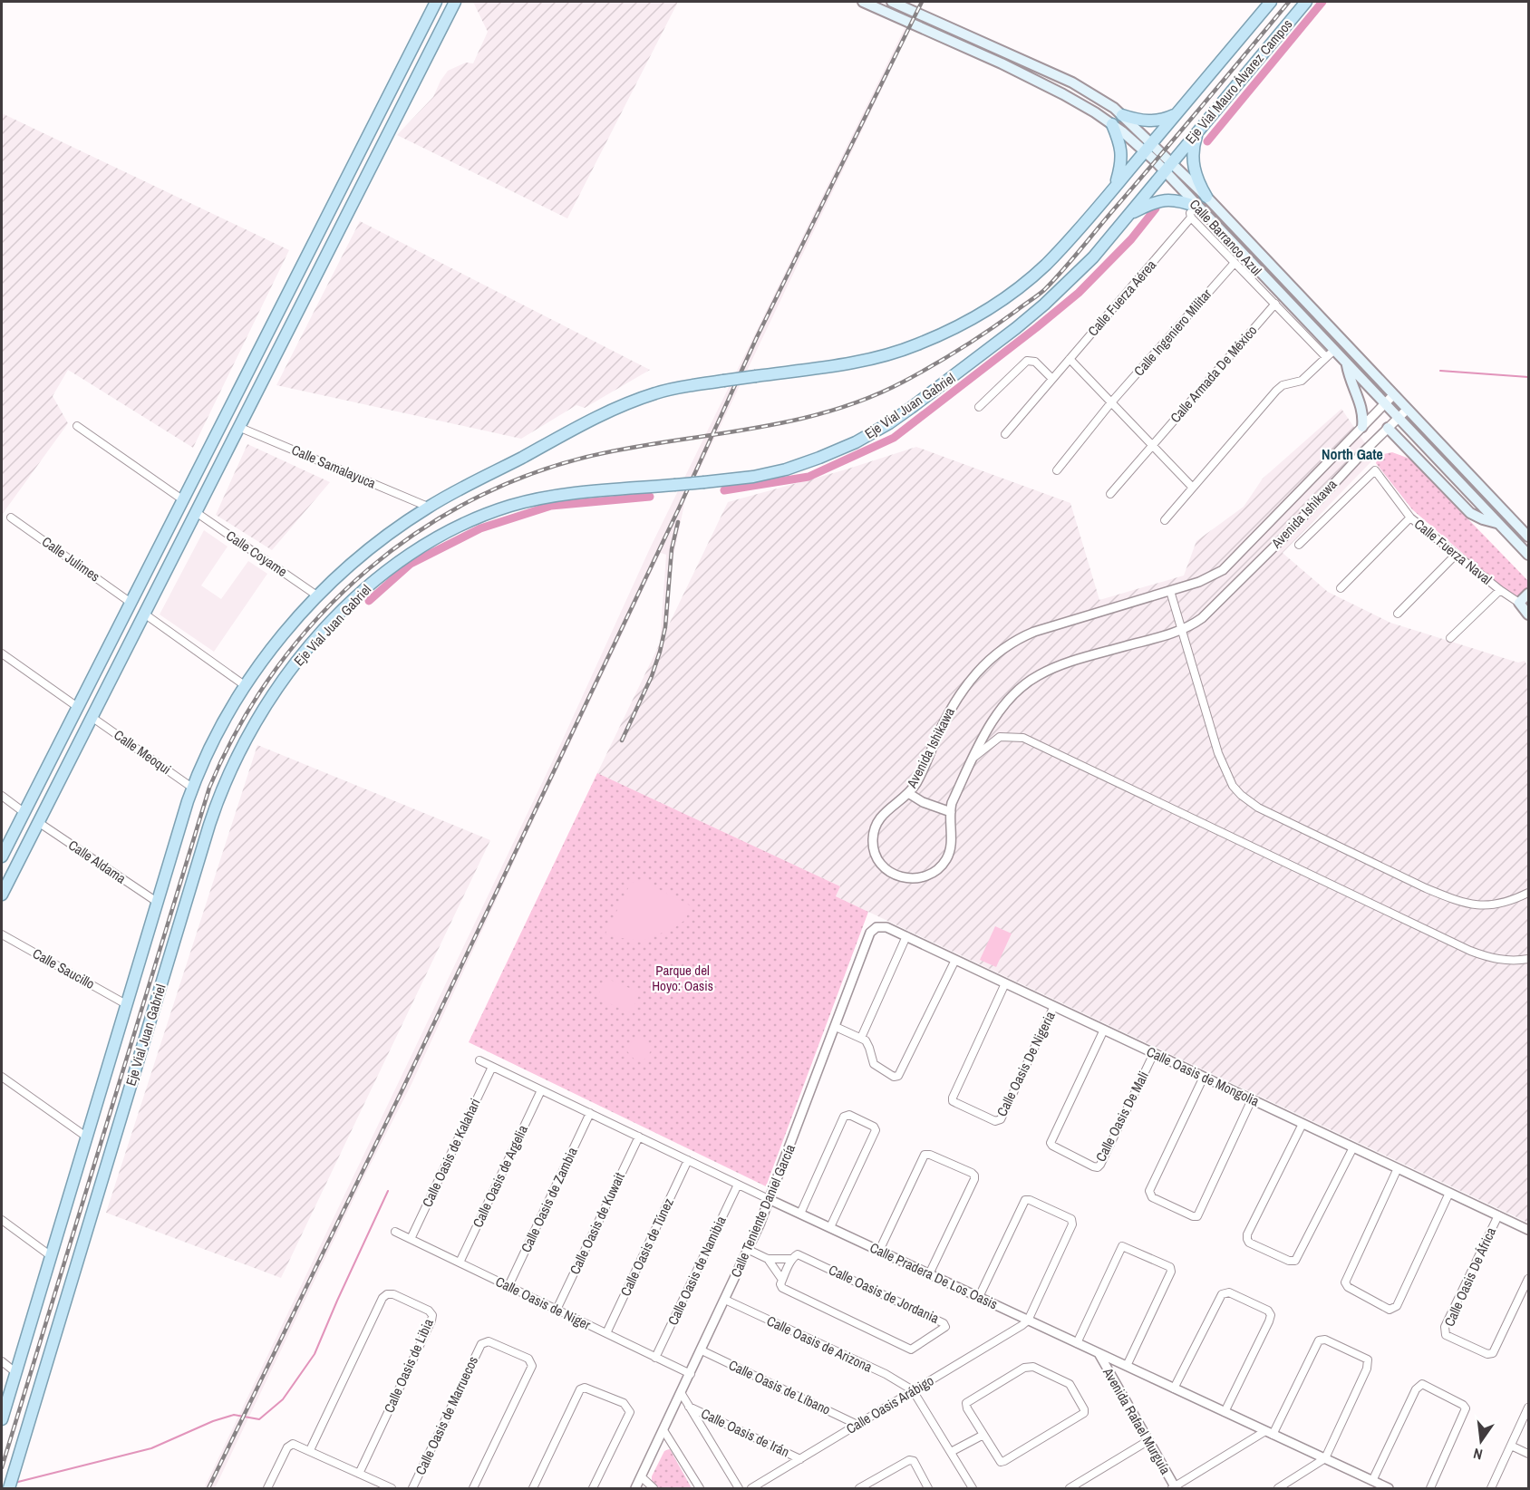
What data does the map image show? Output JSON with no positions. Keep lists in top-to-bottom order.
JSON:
{
  "streets": {
    "main road": ["Eje Vial Mauro Álvarez Campos", "Calle Barranco Azul", "Eje Vial Juan Gabriel"],
    "street": [
      "Calle Fuerza Aérea",
      "Calle Ingeniero Militar",
      "Calle Armada De México",
      "Calle Samalayuca",
      "Avenida Ishikawa",
      "Calle Fuerza Naval",
      "Calle Coyame",
      "Calle Julimes",
      "Calle Meoqui",
      "Calle Aldama",
      "Calle Saucillo",
      "Calle Oasis De Nigeria",
      "Calle Oasis de Mongolia",
      "Calle Oasis De Mali",
      "Calle Oasis de Kalahari",
      "Calle Oasis de Argelia",
      "Calle Oasis de Zambia",
      "Calle Teniente Daniel García",
      "Calle Oasis de Kuwait",
      "Calle Oasis de Túnez",
      "Calle Oasis de Namibia",
      "Calle Pradera De Los Oasis",
      "Calle Oasis De África",
      "Calle Oasis de Jordania",
      "Calle Oasis de Niger",
      "Calle Oasis de Arizona",
      "Calle Oasis de Libia",
      "Calle Oasis de Líbano",
      "Calle Oasis Arábigo",
      "Calle Oasis de Marruecos",
      "Avenida Rafael Murguía",
      "Calle Oasis de Irán"
    ]
  },
  "crossings": [
    ["Eje Vial Mauro Álvarez Campos", "Calle Barranco Azul"],
    ["Eje Vial Mauro Álvarez Campos", "Eje Vial Juan Gabriel"],
    ["Calle Barranco Azul", "Calle Fuerza Aérea"],
    ["Calle Barranco Azul", "Eje Vial Juan Gabriel"],
    ["Calle Barranco Azul", "Avenida Ishikawa"],
    ["Eje Vial Juan Gabriel", "Calle Samalayuca"],
    ["Eje Vial Juan Gabriel", "Calle Coyame"],
    ["Eje Vial Juan Gabriel", "Calle Meoqui"],
    ["Eje Vial Juan Gabriel", "Calle Aldama"],
    ["Eje Vial Juan Gabriel", "Calle Saucillo"],
    ["Calle Oasis De Nigeria", "Calle Oasis de Mongolia"],
    ["Calle Oasis de Mongolia", "Calle Oasis De Mali"],
    ["Calle Oasis de Mongolia", "Calle Teniente Daniel García"],
    ["Calle Oasis de Mongolia", "Calle Oasis De África"],
    ["Calle Oasis de Kalahari", "Calle Pradera De Los Oasis"],
    ["Calle Oasis de Kalahari", "Calle Oasis de Niger"],
    ["Calle Oasis de Argelia", "Calle Pradera De Los Oasis"],
    ["Calle Oasis de Argelia", "Calle Oasis de Niger"],
    ["Calle Oasis de Zambia", "Calle Pradera De Los Oasis"],
    ["Calle Oasis de Zambia", "Calle Oasis de Niger"],
    ["Calle Teniente Daniel García", "Calle Pradera De Los Oasis"],
    ["Calle Teniente Daniel García", "Calle Oasis de Jordania"],
    ["Calle Teniente Daniel García", "Calle Oasis de Niger"],
    ["Calle Teniente Daniel García", "Calle Oasis de Arizona"],
    ["Calle Teniente Daniel García", "Calle Oasis de Líbano"],
    ["Calle Oasis de Kuwait", "Calle Pradera De Los Oasis"],
    ["Calle Oasis de Kuwait", "Calle Oasis de Niger"],
    ["Calle Oasis de Túnez", "Calle Pradera De Los Oasis"],
    ["Calle Oasis de Túnez", "Calle Oasis de Niger"],
    ["Calle Oasis de Namibia", "Calle Pradera De Los Oasis"],
    ["Calle Oasis de Namibia", "Calle Oasis de Niger"],
    ["Calle Pradera De Los Oasis", "Calle Oasis Arábigo"],
    ["Calle Pradera De Los Oasis", "Avenida Rafael Murguía"],
    ["Calle Oasis de Arizona", "Calle Oasis Arábigo"],
    ["Calle Oasis de Líbano", "Calle Oasis Arábigo"],
    ["Calle Oasis Arábigo", "Calle Oasis de Irán"]
  ],
  "districts": ["North Gate"],
  "parks": ["Parque del Hoyo: Oasis"],
  "north": "bottom"
}
